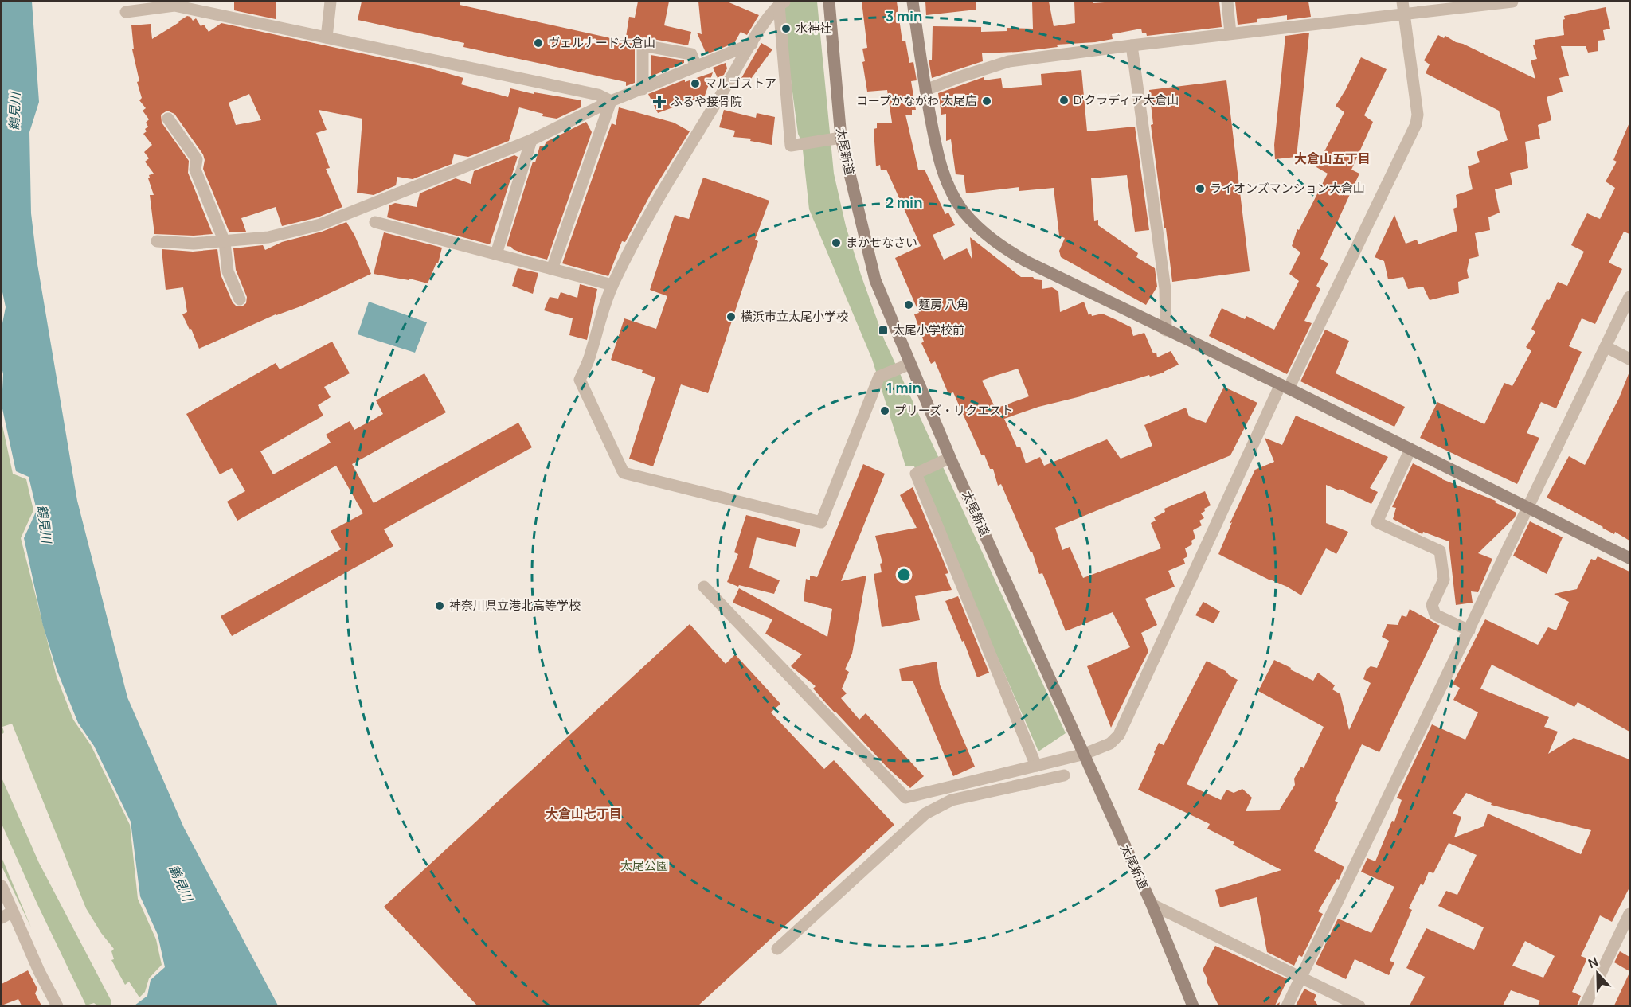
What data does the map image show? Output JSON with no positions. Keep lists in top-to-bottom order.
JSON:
{
  "streets": {
    "street": ["太尾新道"]
  },
  "districts": ["大倉山五丁目", "大倉山七丁目"],
  "water": ["鶴見川"],
  "parks": ["太尾公園"],
  "places": {
    "other": [
      "水神社",
      "ヴェルナード大倉山",
      "マルゴストア",
      "D'クラディア大倉山",
      "コープかながわ 太尾店",
      "ライオンズマンション大倉山",
      "まかせなさい",
      "麺房 八角",
      "横浜市立太尾小学校",
      "プリーズ・リクエスト",
      "神奈川県立港北高等学校"
    ],
    "health": ["ふるや接骨院"],
    "transit": ["太尾小学校前"]
  },
  "north": "top",
  "rings": ["3 min", "2 min", "1 min"]
}
